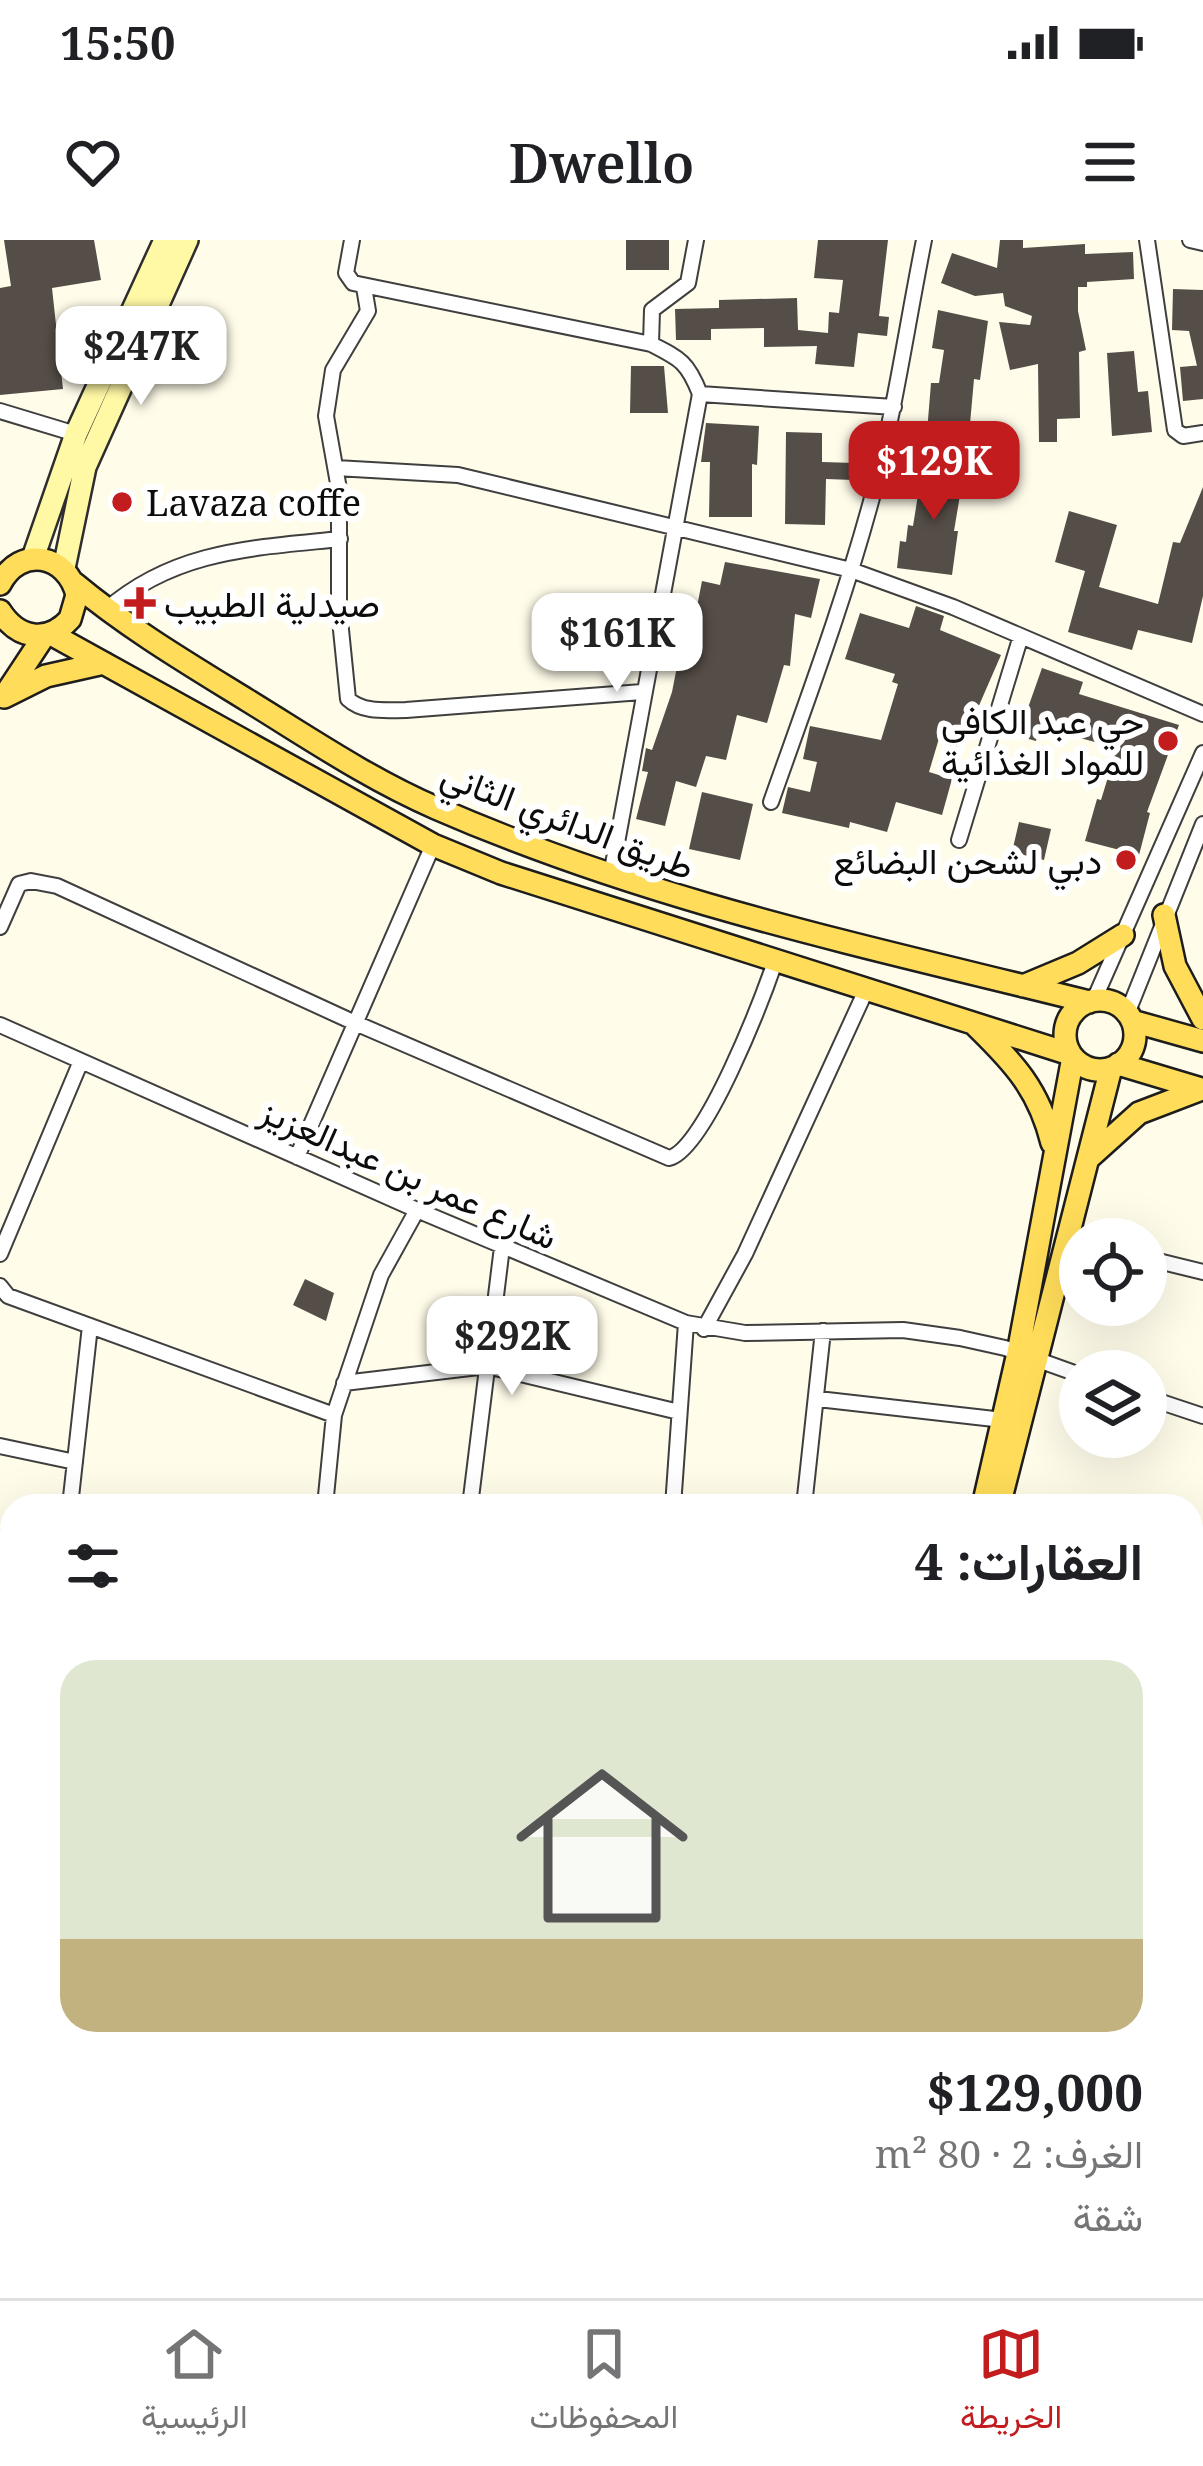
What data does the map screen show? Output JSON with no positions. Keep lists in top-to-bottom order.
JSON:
{
  "streets": {
    "main road": ["طريق الدائري الثاني"],
    "street": ["شارع عمر بن عبدالعزيز"]
  },
  "places": {
    "other": ["Lavaza coffe", "حي عبد الكافي للمواد الغذائية", "دبي لشحن البضائع"],
    "health": ["صيدلية الطبيب"]
  },
  "page": {
    "status": "15:50",
    "header": "Dwello",
    "price": [
      "$247K",
      "$129K",
      "$161K",
      "$292K"
    ],
    "heading": "العقارات: 4",
    "list": [
      {
        "name": "$129,000",
        "note": "الغرف: 2 · 80 m² · شقة"
      }
    ],
    "tabs": ["الخريطة", "المحفوظات", "الرئيسية"]
  }
}
